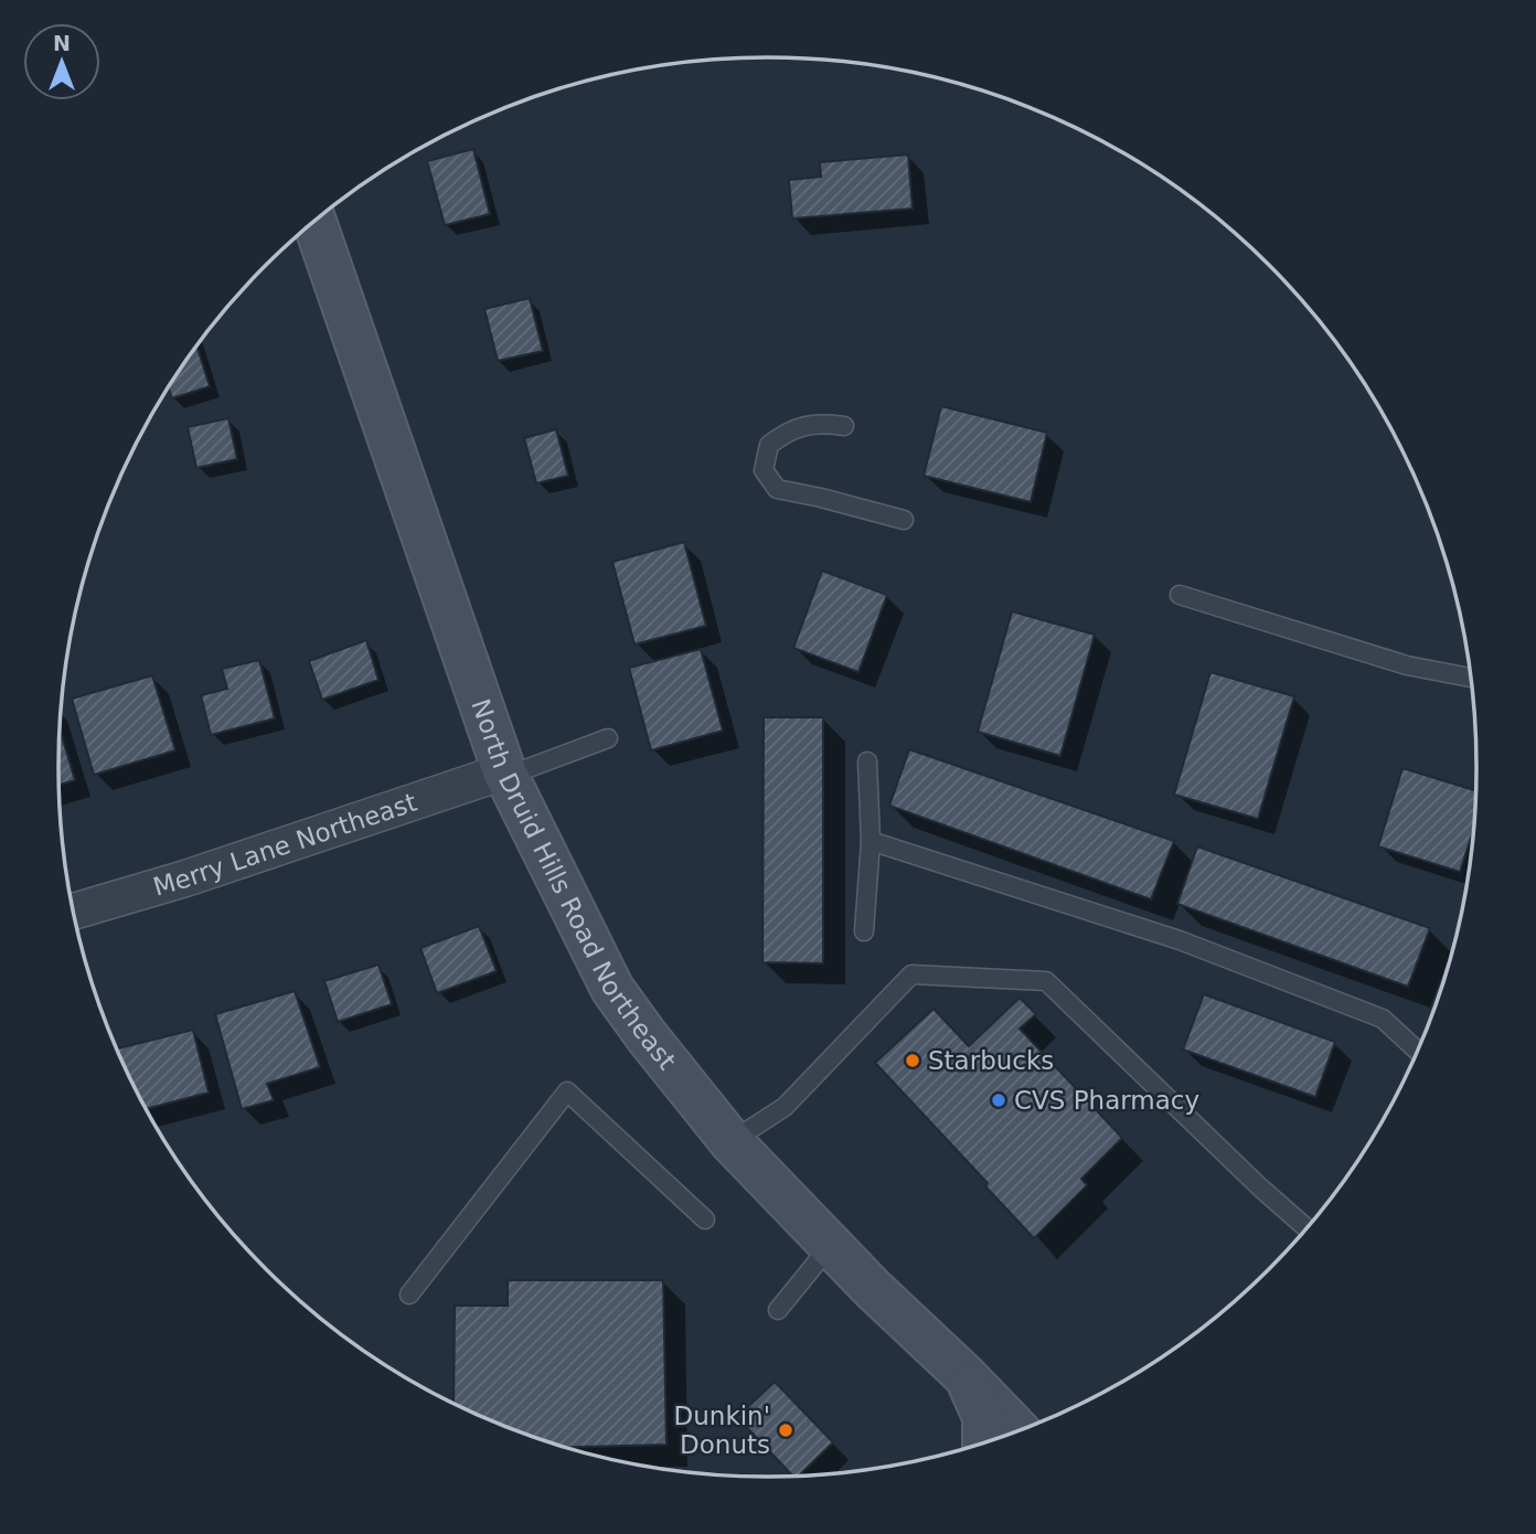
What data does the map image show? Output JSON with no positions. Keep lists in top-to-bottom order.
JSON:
{
  "streets": {
    "main road": ["North Druid Hills Road Northeast"],
    "street": ["Merry Lane Northeast"]
  },
  "crossings": [
    ["Merry Lane Northeast", "North Druid Hills Road Northeast"]
  ],
  "places": ["Starbucks", "CVS Pharmacy", "Dunkin' Donuts"],
  "north": "top"
}
